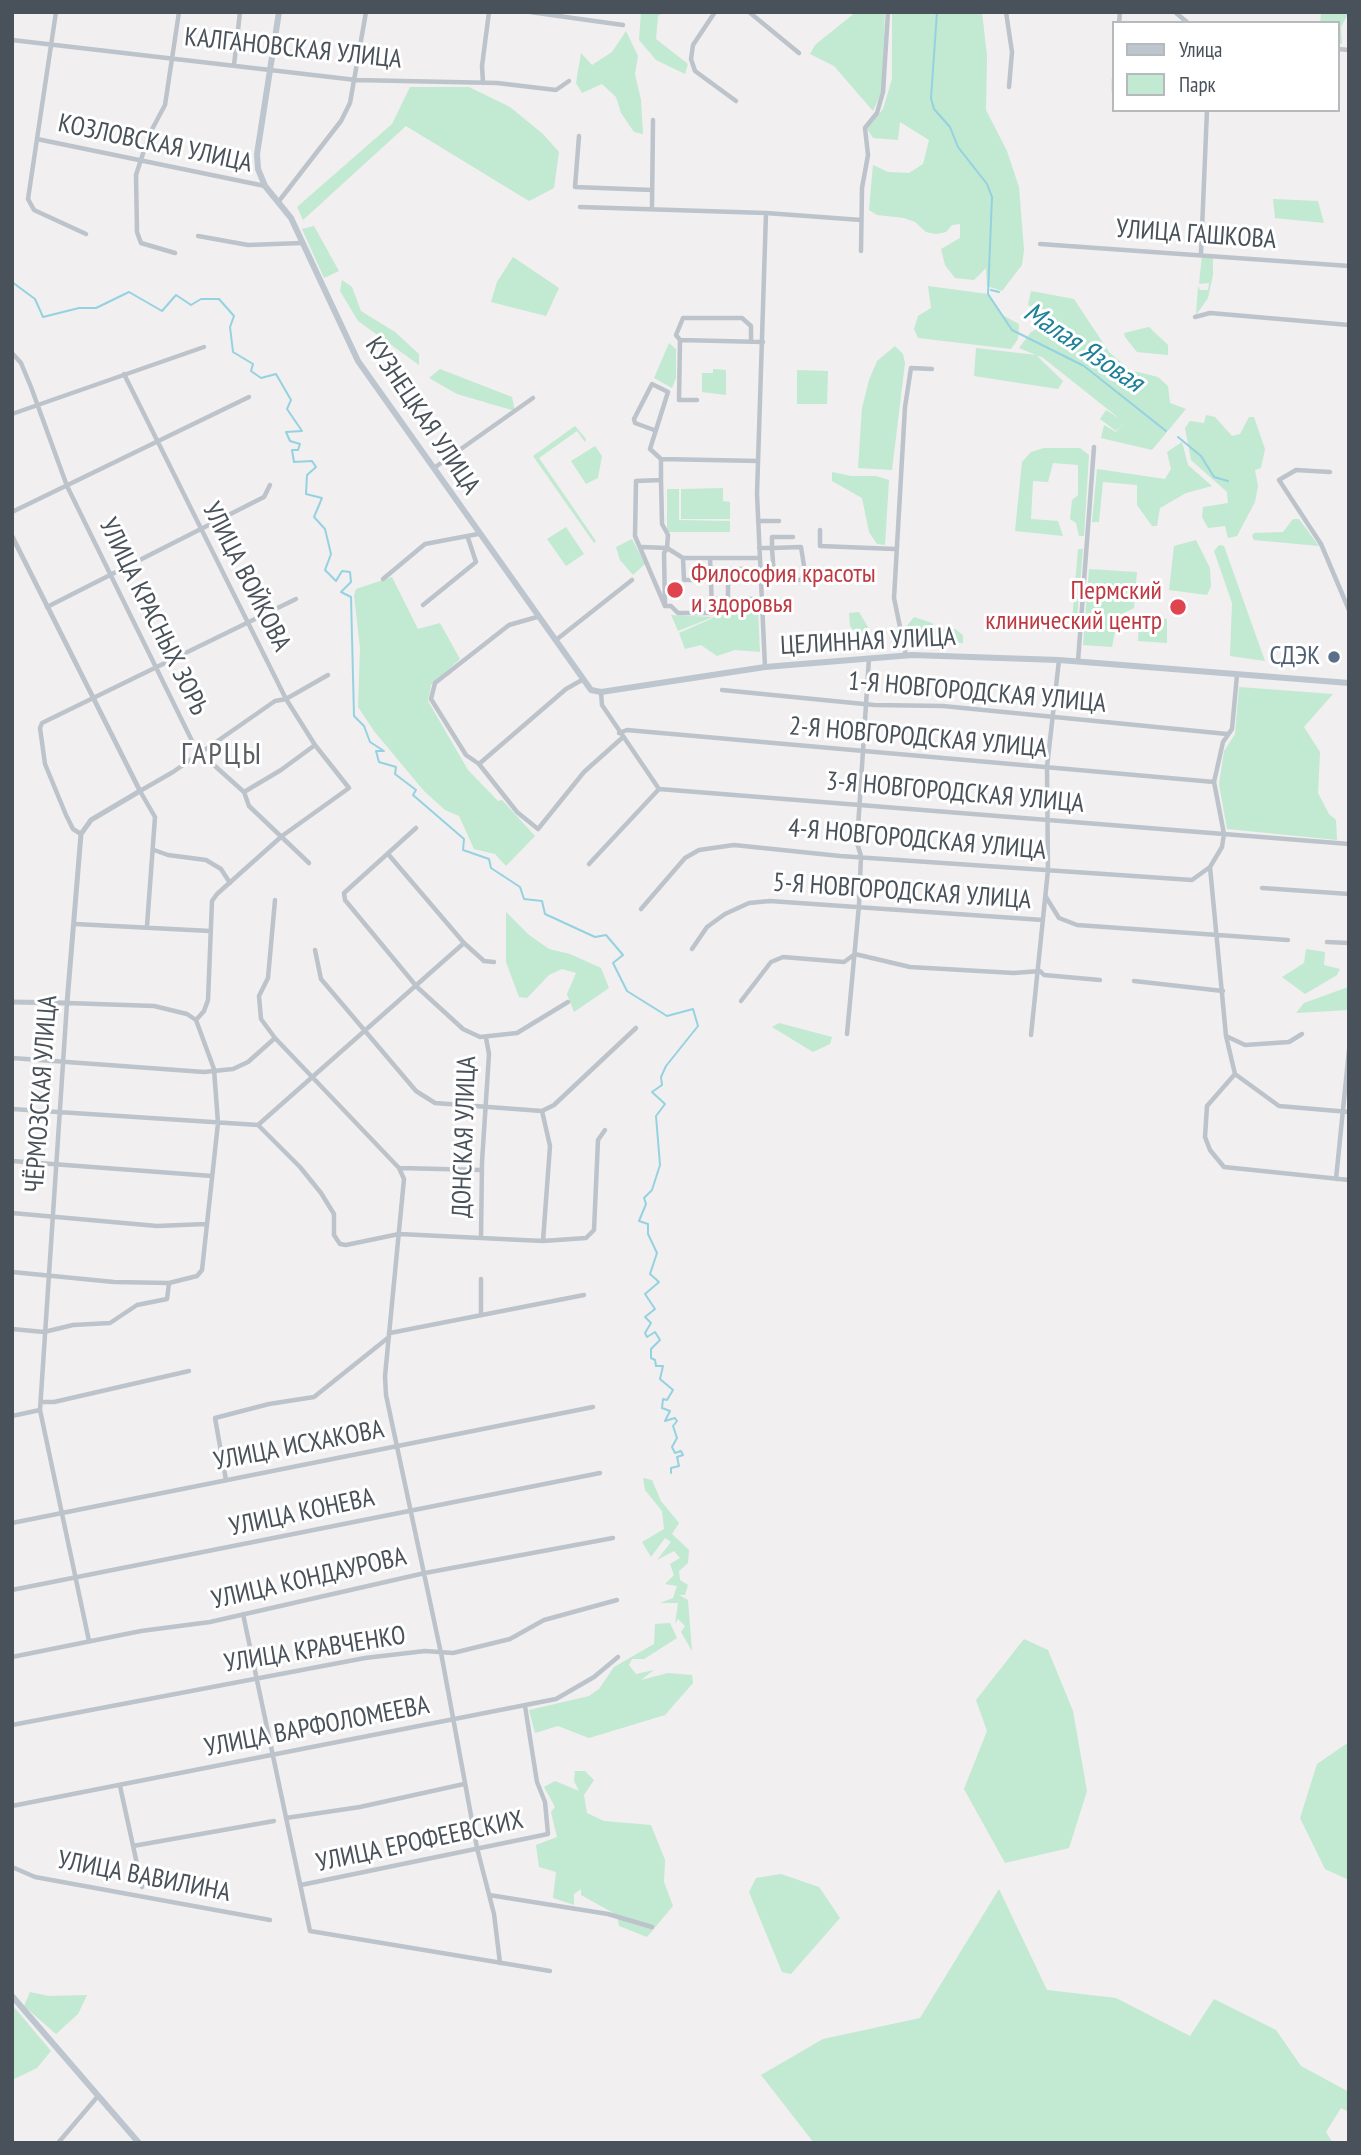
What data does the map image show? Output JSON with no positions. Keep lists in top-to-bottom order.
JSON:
{
  "streets": {
    "main road": ["КУЗНЕЦКАЯ УЛИЦА", "ЦЕЛИННАЯ УЛИЦА"],
    "street": [
      "КАЛГАНОВСКАЯ УЛИЦА",
      "КОЗЛОВСКАЯ УЛИЦА",
      "УЛИЦА ГАШКОВА",
      "УЛИЦА ВОЙКОВА",
      "УЛИЦА КРАСНЫХ ЗОРЬ",
      "1-Я НОВГОРОДСКАЯ УЛИЦА",
      "2-Я НОВГОРОДСКАЯ УЛИЦА",
      "3-Я НОВГОРОДСКАЯ УЛИЦА",
      "4-Я НОВГОРОДСКАЯ УЛИЦА",
      "5-Я НОВГОРОДСКАЯ УЛИЦА",
      "ЧЁРМОЗСКАЯ УЛИЦА",
      "ДОНСКАЯ УЛИЦА",
      "УЛИЦА ИСХАКОВА",
      "УЛИЦА КОНЕВА",
      "УЛИЦА КОНДАУРОВА",
      "УЛИЦА КРАВЧЕНКО",
      "УЛИЦА ВАРФОЛОМЕЕВА",
      "УЛИЦА ЕРОФЕЕВСКИХ",
      "УЛИЦА ВАВИЛИНА"
    ]
  },
  "crossings": [
    ["КОЗЛОВСКАЯ УЛИЦА", "КУЗНЕЦКАЯ УЛИЦА"],
    ["КУЗНЕЦКАЯ УЛИЦА", "ЦЕЛИННАЯ УЛИЦА"],
    ["УЛИЦА ВОЙКОВА", "УЛИЦА КРАСНЫХ ЗОРЬ"],
    ["ЧЁРМОЗСКАЯ УЛИЦА", "УЛИЦА ИСХАКОВА"],
    ["ЧЁРМОЗСКАЯ УЛИЦА", "УЛИЦА КОНЕВА"],
    ["ЧЁРМОЗСКАЯ УЛИЦА", "УЛИЦА КОНДАУРОВА"],
    ["УЛИЦА ВАРФОЛОМЕЕВА", "УЛИЦА ЕРОФЕЕВСКИХ"]
  ],
  "districts": ["ГАРЦЫ"],
  "water": ["Малая Язовая"],
  "places": ["Философия красоты и здоровья", "Пермский клинический центр", "СДЭК"],
  "legend": ["Улица", "Парк"]
}
